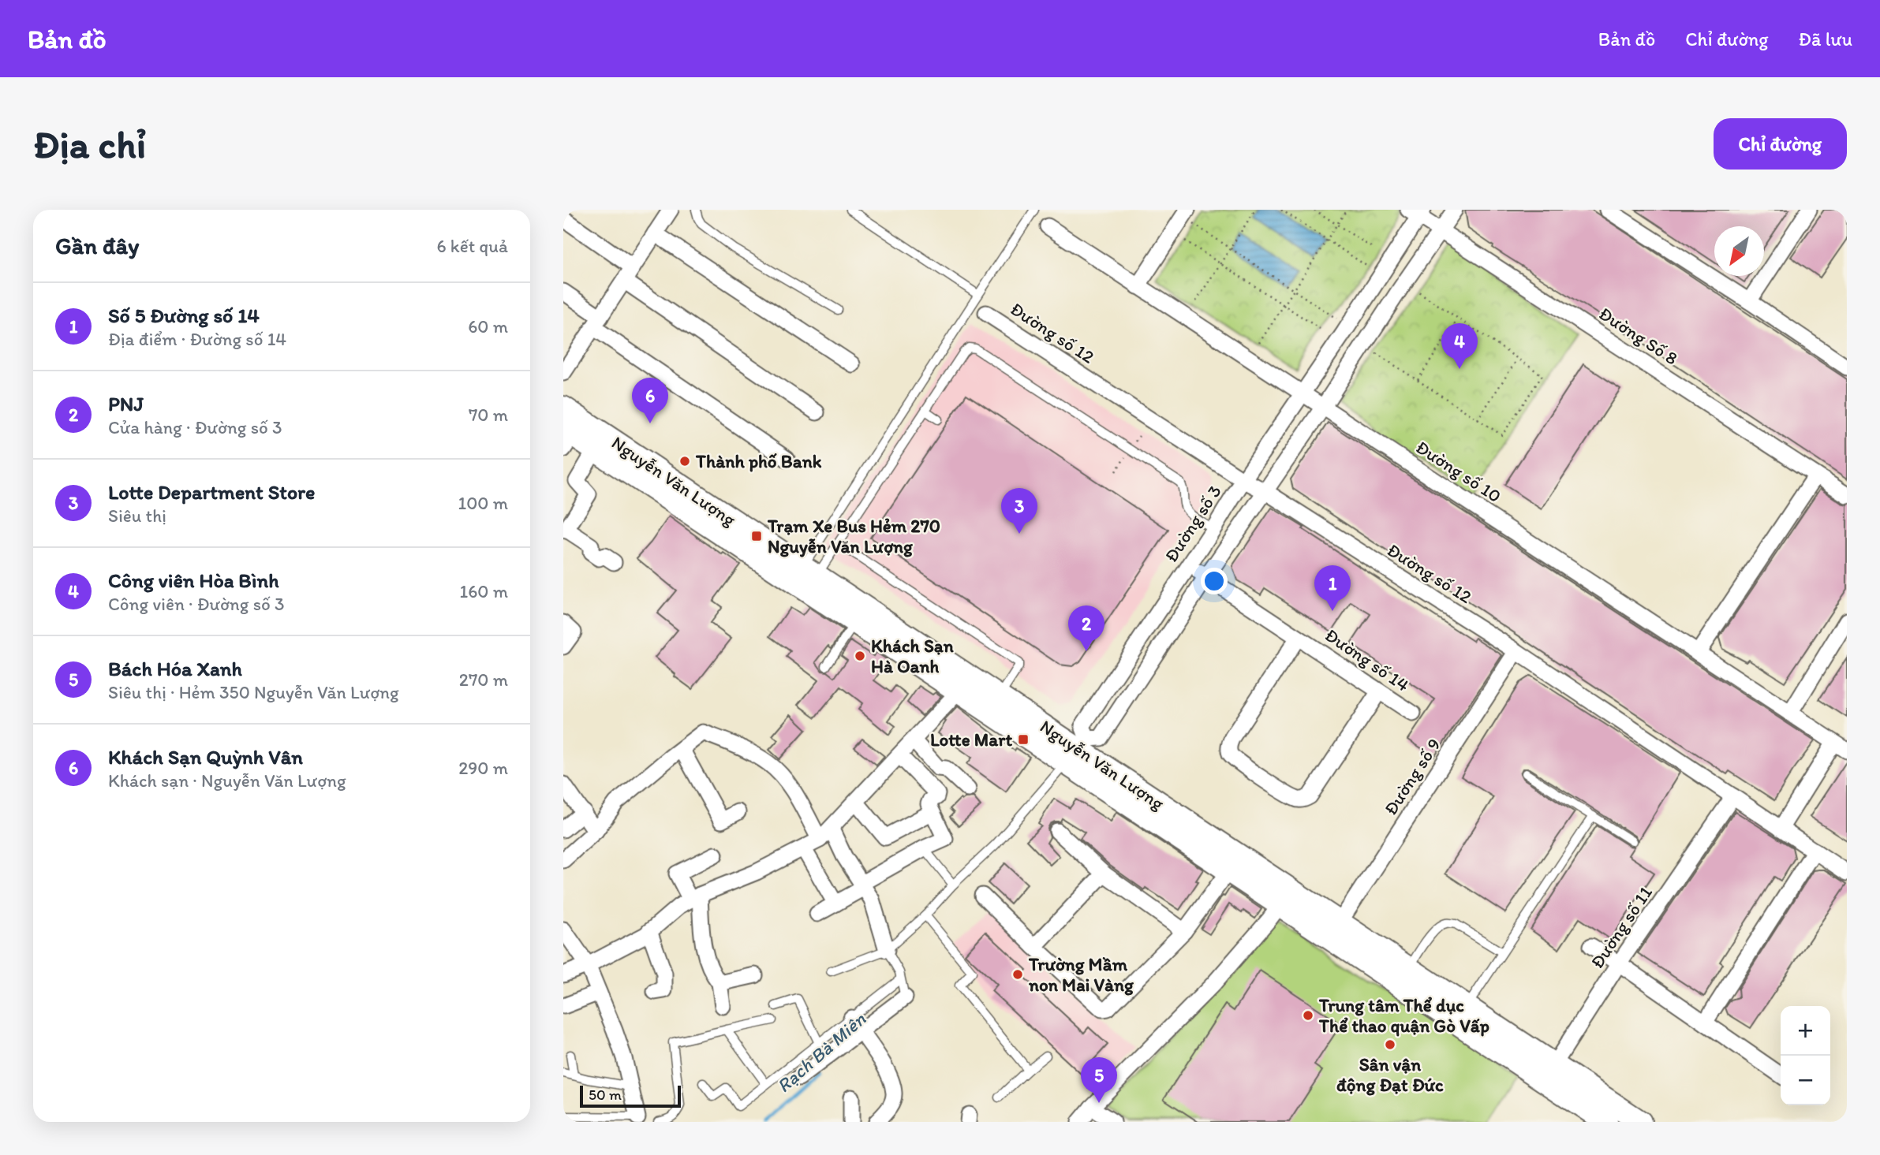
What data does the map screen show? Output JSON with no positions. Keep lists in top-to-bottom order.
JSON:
{
  "streets": {
    "street": [
      "Đường số 12",
      "Đường Số 8",
      "Đường số 10",
      "Nguyễn Văn Lượng",
      "Đường số 3",
      "Đường số 14",
      "Đường số 9",
      "Đường số 11"
    ]
  },
  "crossings": [
    ["Đường số 12", "Đường số 3"],
    ["Đường số 12", "Đường số 9"],
    ["Đường số 12", "Đường số 11"],
    ["Đường Số 8", "Đường số 3"],
    ["Đường số 10", "Đường số 3"],
    ["Nguyễn Văn Lượng", "Đường số 3"],
    ["Nguyễn Văn Lượng", "Đường số 9"],
    ["Nguyễn Văn Lượng", "Đường số 11"],
    ["Đường số 3", "Đường số 14"]
  ],
  "water": ["Rạch Bà Miên"],
  "places": {
    "other": [
      "Thành phố Bank",
      "Khách Sạn Hà Oanh",
      "Trường Mầm non Mai Vàng",
      "Trung tâm Thể dục Thể thao quận Gò Vấp",
      "Sân vận động Đạt Đức"
    ],
    "transit": ["Trạm Xe Bus Hẻm 270 Nguyễn Văn Lượng", "Lotte Mart"]
  },
  "scale_bar": "50 m",
  "north": "bottom left",
  "page": {
    "header": "Bản đồ",
    "nav": ["Bản đồ", "Chỉ đường", "Đã lưu"],
    "buttons": "Chỉ đường",
    "title": "Địa chỉ",
    "heading": ["Gần đây", "6 kết quả"],
    "list": [
      {
        "mark": "1",
        "name": "Số 5 Đường số 14",
        "note": "Địa điểm · Đường số 14",
        "value": "60 m"
      },
      {
        "mark": "2",
        "name": "PNJ",
        "note": "Cửa hàng · Đường số 3",
        "value": "70 m"
      },
      {
        "mark": "3",
        "name": "Lotte Department Store",
        "note": "Siêu thị",
        "value": "100 m"
      },
      {
        "mark": "4",
        "name": "Công viên Hòa Bình",
        "note": "Công viên · Đường số 3",
        "value": "160 m"
      },
      {
        "mark": "5",
        "name": "Bách Hóa Xanh",
        "note": "Siêu thị · Hẻm 350 Nguyễn Văn Lượng",
        "value": "270 m"
      },
      {
        "mark": "6",
        "name": "Khách Sạn Quỳnh Vân",
        "note": "Khách sạn · Nguyễn Văn Lượng",
        "value": "290 m"
      }
    ],
    "pins": [
      "4",
      "6",
      "3",
      "1",
      "2",
      "5"
    ],
    "map_buttons": ["+", "−"],
    "scale": "50 m"
  }
}
